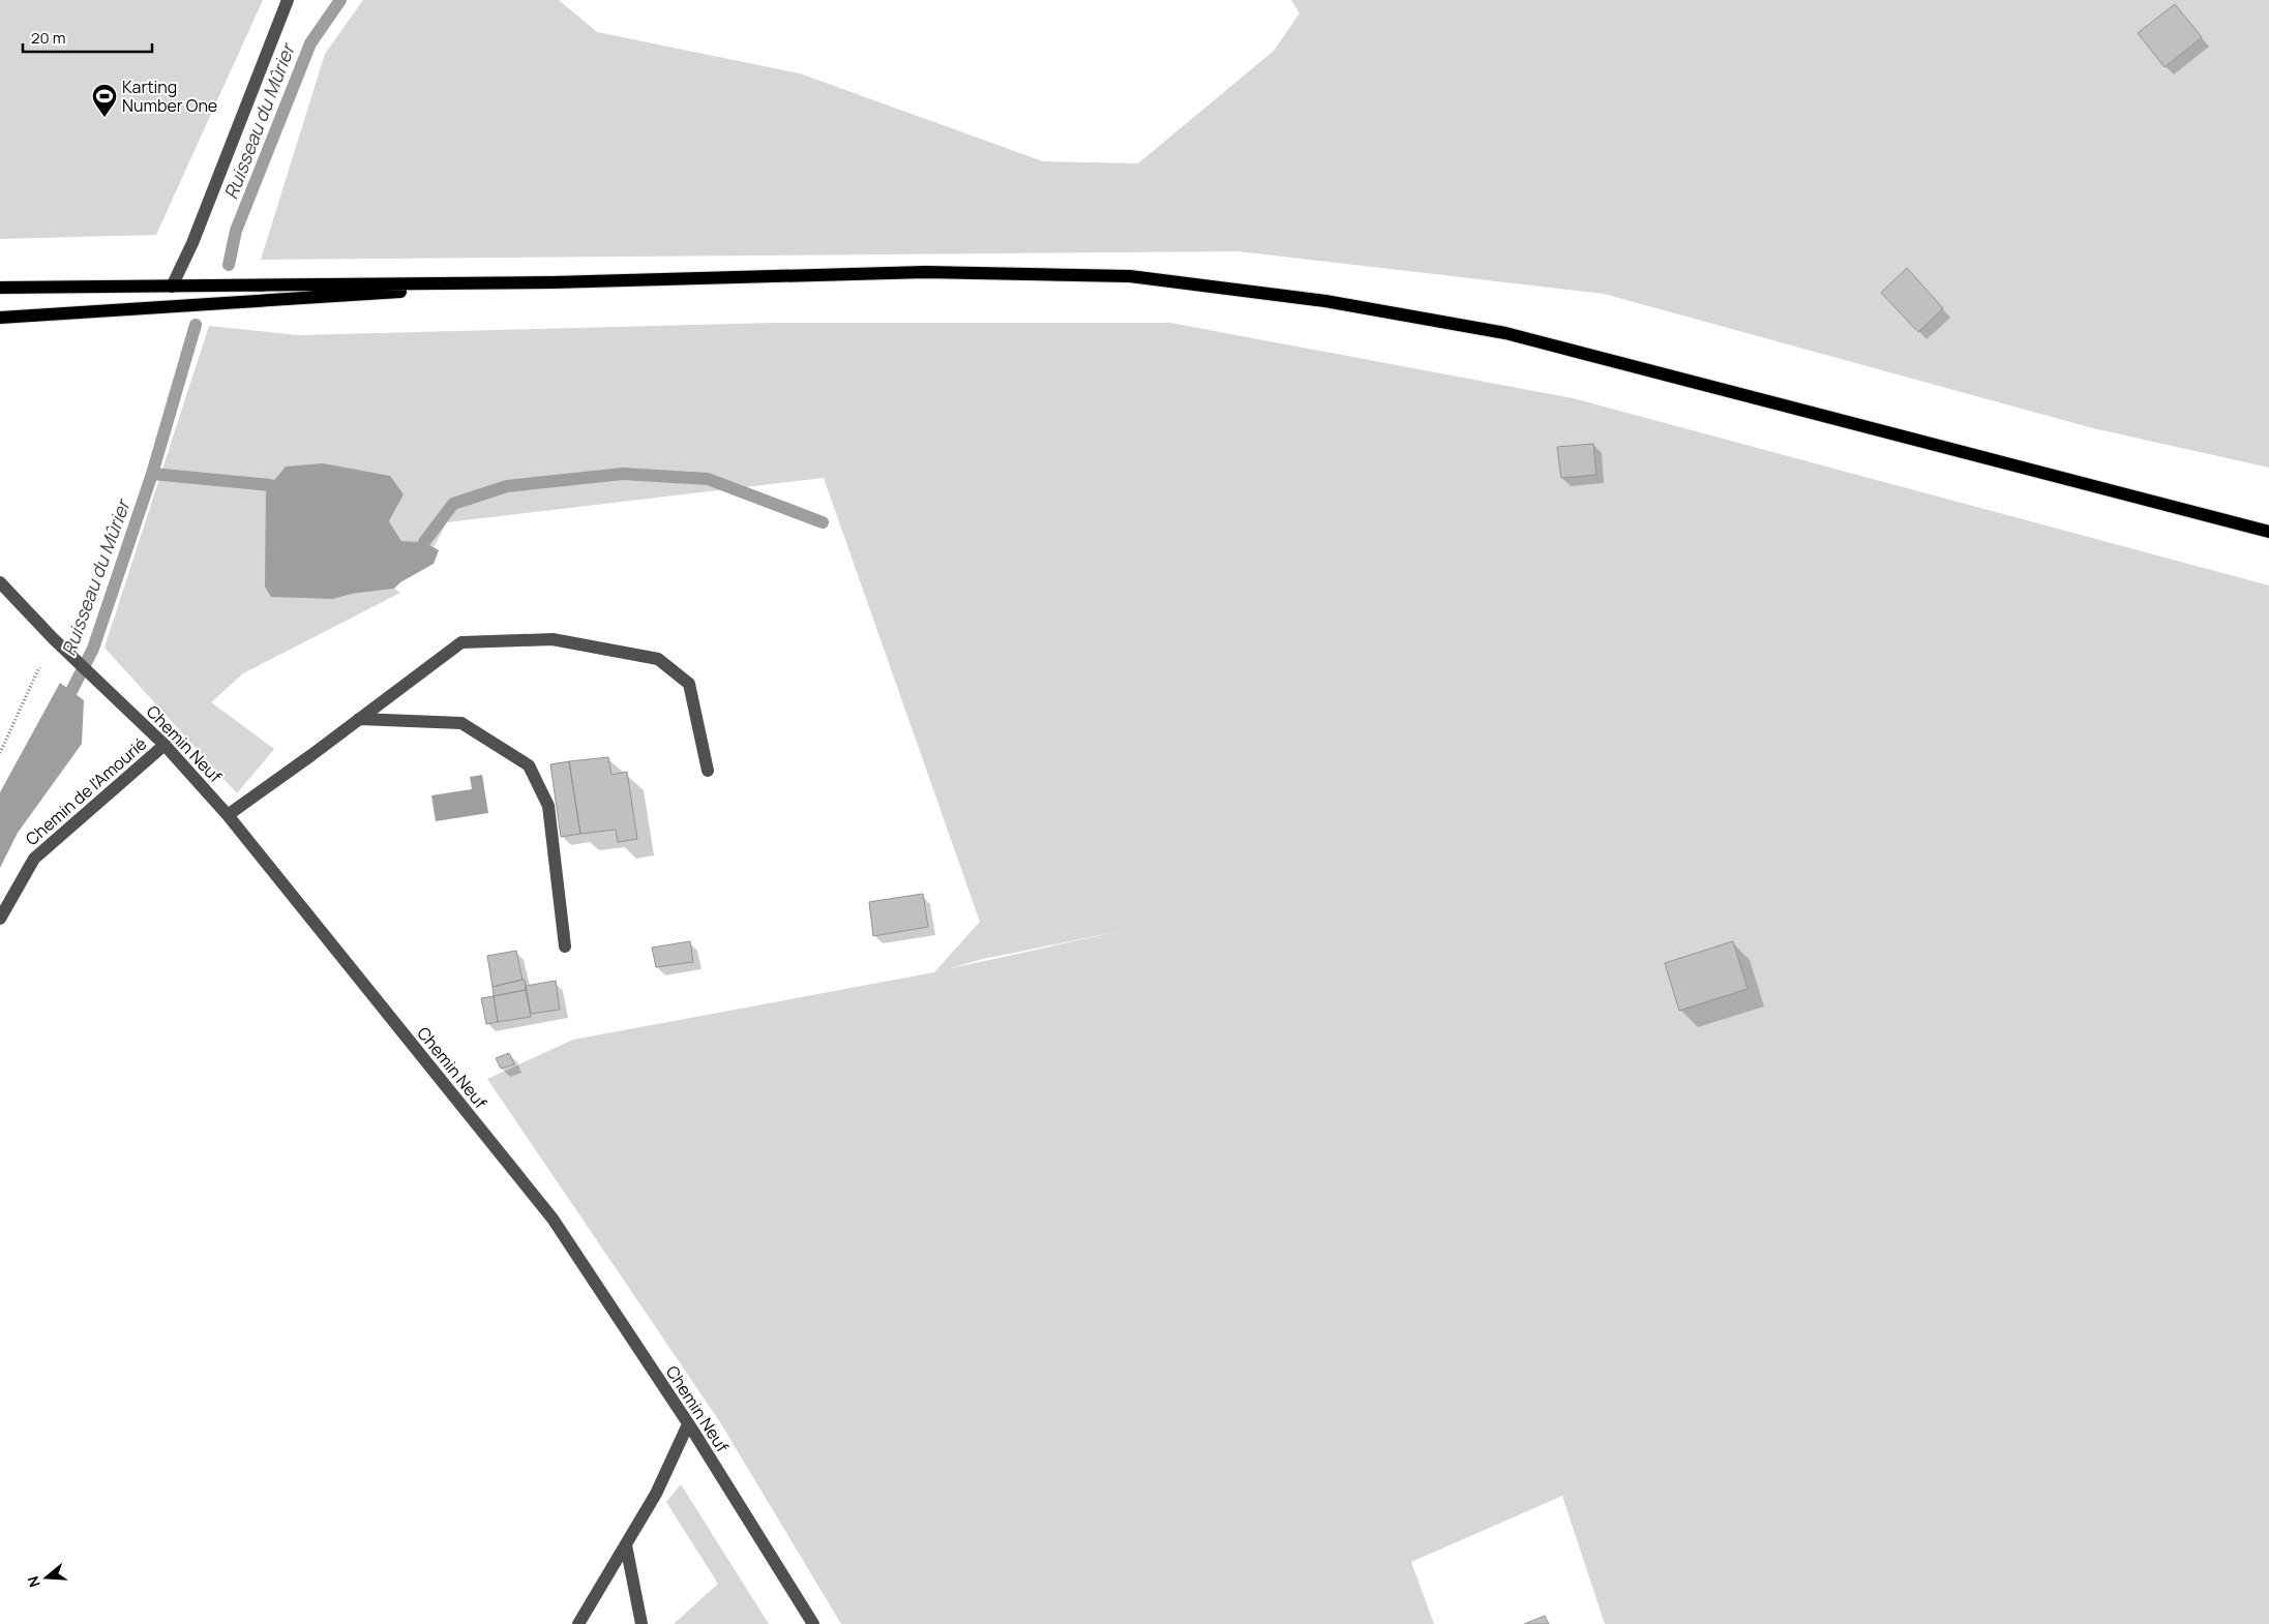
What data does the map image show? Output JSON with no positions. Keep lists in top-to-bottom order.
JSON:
{
  "streets": {
    "street": ["Chemin Neuf", "Chemin de l'Amourié"]
  },
  "crossings": [
    ["Chemin Neuf", "Chemin de l'Amourié"]
  ],
  "water": ["Ruisseau du Mûrier"],
  "places": {
    "sports": ["Karting Number One"]
  },
  "scale_bar": "20 m",
  "north": "left"
}
